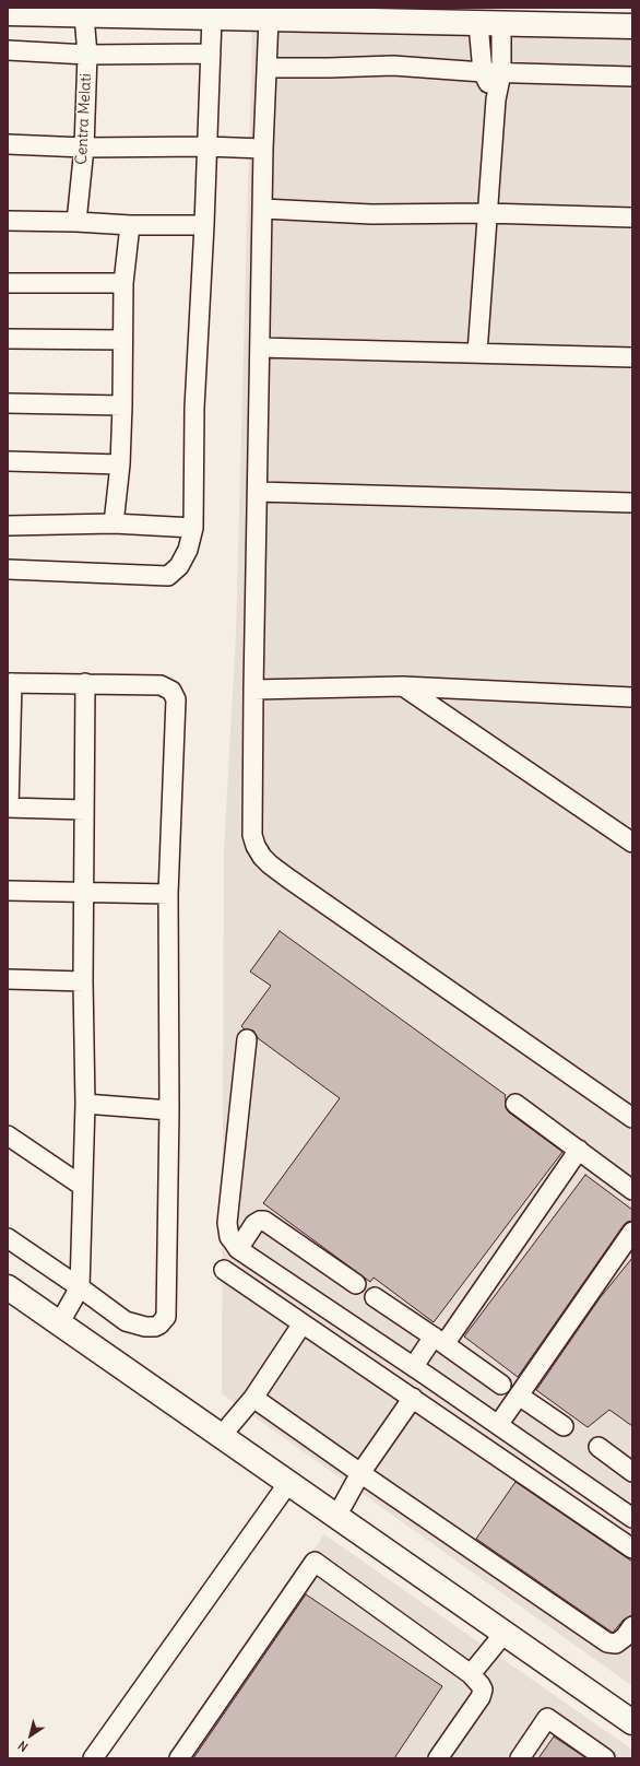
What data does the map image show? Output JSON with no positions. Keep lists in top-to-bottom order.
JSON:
{
  "streets": {
    "street": ["Centra Melati"]
  },
  "north": "bottom left"
}
